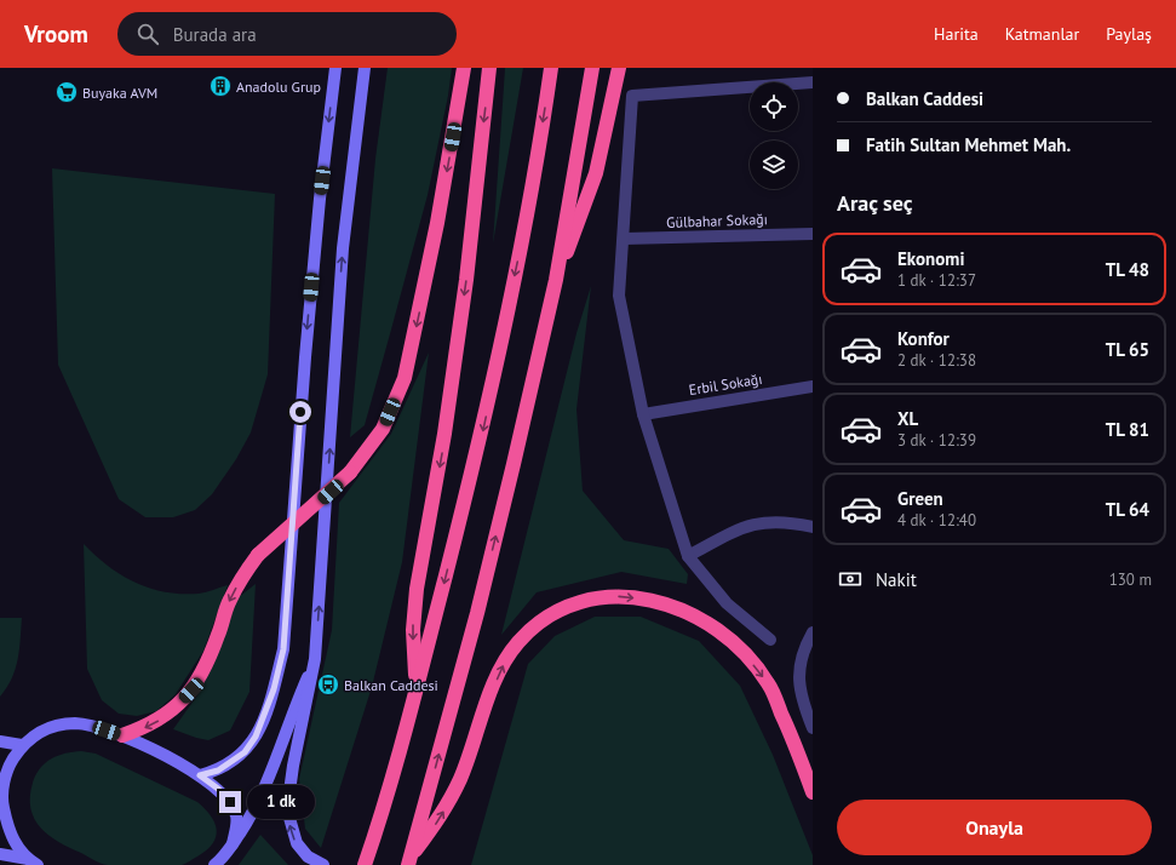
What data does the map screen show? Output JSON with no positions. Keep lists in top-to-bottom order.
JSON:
{
  "streets": {
    "street": ["Gülbahar Sokağı", "Erbil Sokağı"]
  },
  "places": {
    "building": ["Anadolu Grup"],
    "supermarket": ["Buyaka AVM"],
    "bus stop": ["Balkan Caddesi"]
  },
  "page": {
    "header": "Vroom",
    "search": "Burada ara",
    "nav": ["Harita", "Katmanlar", "Paylaş"],
    "banner": ["Balkan Caddesi", "Fatih Sultan Mehmet Mah."],
    "heading": "Araç seç",
    "list": [
      {
        "name": "Ekonomi",
        "note": "1 dk · 12:37",
        "value": "TL 48"
      },
      {
        "name": "Konfor",
        "note": "2 dk · 12:38",
        "value": "TL 65"
      },
      {
        "name": "XL",
        "note": "3 dk · 12:39",
        "value": "TL 81"
      },
      {
        "name": "Green",
        "note": "4 dk · 12:40",
        "value": "TL 64"
      }
    ],
    "pay": ["Nakit", "130 m"],
    "bubble": "1 dk",
    "buttons": "Onayla"
  }
}
